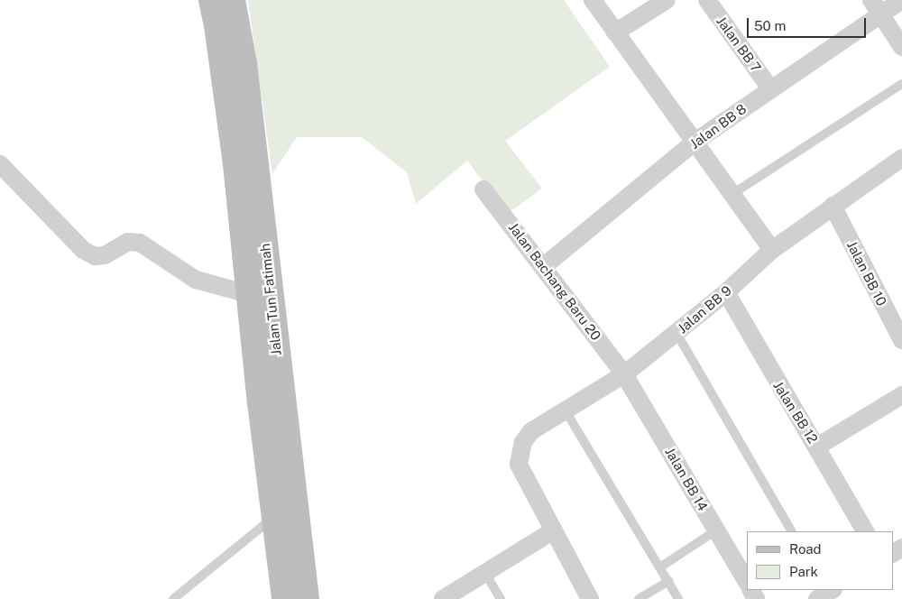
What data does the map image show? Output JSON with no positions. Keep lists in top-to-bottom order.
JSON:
{
  "streets": {
    "main road": ["Jalan Tun Fatimah"],
    "street": [
      "Jalan BB 7",
      "Jalan BB 8",
      "Jalan BB 10",
      "Jalan Bachang Baru 20",
      "Jalan BB 9",
      "Jalan BB 12",
      "Jalan BB 14"
    ]
  },
  "crossings": [
    ["Jalan BB 7", "Jalan BB 8"],
    ["Jalan BB 8", "Jalan Bachang Baru 20"],
    ["Jalan BB 10", "Jalan BB 9"],
    ["Jalan Bachang Baru 20", "Jalan BB 9"],
    ["Jalan Bachang Baru 20", "Jalan BB 14"],
    ["Jalan BB 9", "Jalan BB 12"],
    ["Jalan BB 9", "Jalan BB 14"]
  ],
  "legend": ["Road", "Park"],
  "scale_bar": "50 m"
}
